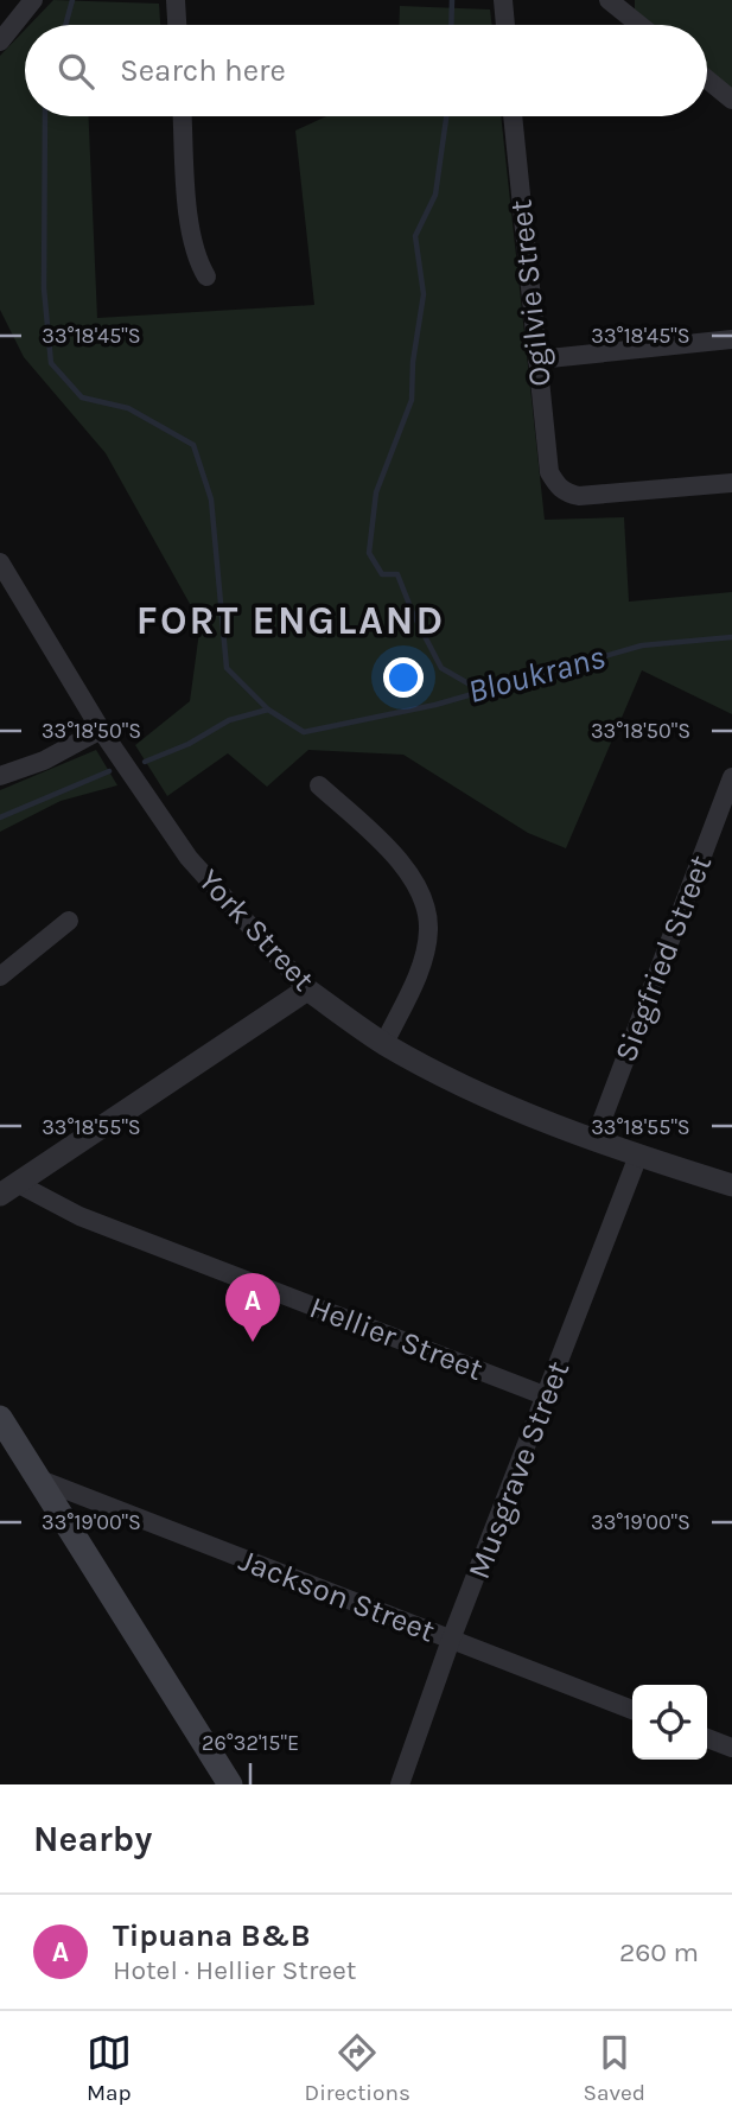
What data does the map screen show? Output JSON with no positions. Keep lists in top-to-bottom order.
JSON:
{
  "streets": {
    "street": [
      "Ogilvie Street",
      "York Street",
      "Siegfried Street",
      "Hellier Street",
      "Musgrave Street",
      "Jackson Street"
    ]
  },
  "crossings": [
    ["York Street", "Siegfried Street"],
    ["York Street", "Musgrave Street"],
    ["Hellier Street", "Musgrave Street"],
    ["Musgrave Street", "Jackson Street"]
  ],
  "districts": ["FORT ENGLAND"],
  "water": ["Bloukrans"],
  "page": {
    "search": "Search here",
    "pins": "A",
    "heading": "Nearby",
    "list": [
      {
        "mark": "A",
        "name": "Tipuana B&B",
        "note": "Hotel · Hellier Street",
        "value": "260 m"
      }
    ],
    "nav": ["Map", "Directions", "Saved"]
  },
  "coordinates": [
    "33°18'45\"S",
    "33°18'50\"S",
    "33°18'55\"S",
    "33°19'00\"S",
    "26°32'15\"E"
  ]
}
